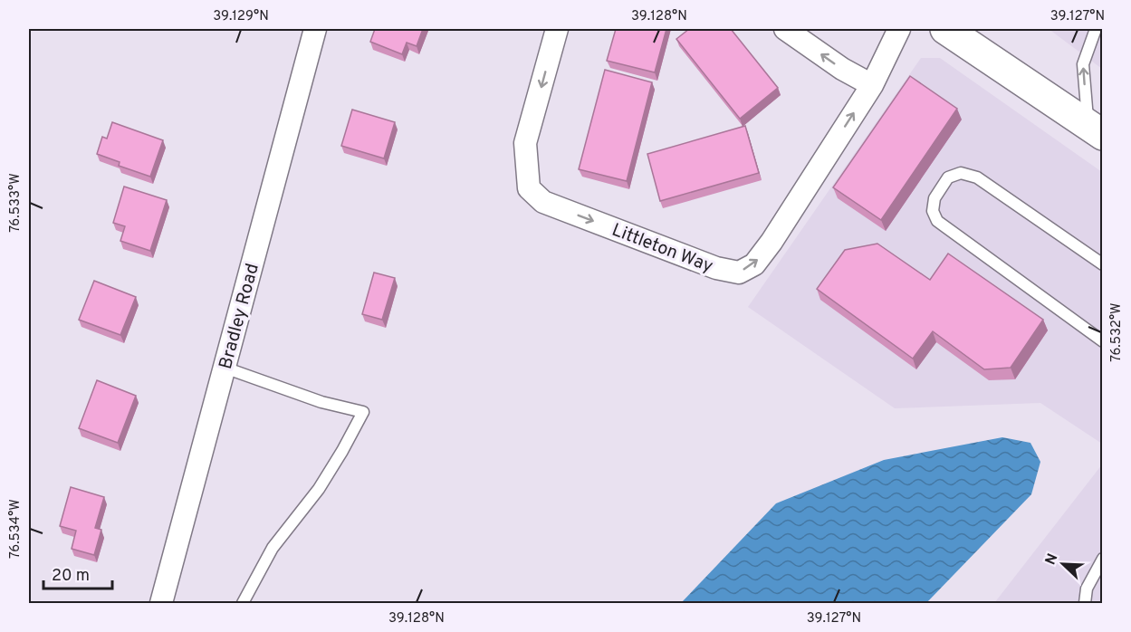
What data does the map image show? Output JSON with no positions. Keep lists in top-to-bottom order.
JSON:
{
  "streets": {
    "street": ["Littleton Way", "Bradley Road"]
  },
  "scale_bar": "20 m",
  "north": "top left",
  "coordinates": [
    "39.129°N",
    "39.128°N",
    "39.127°N",
    "76.533°W",
    "76.532°W",
    "76.534°W"
  ]
}
